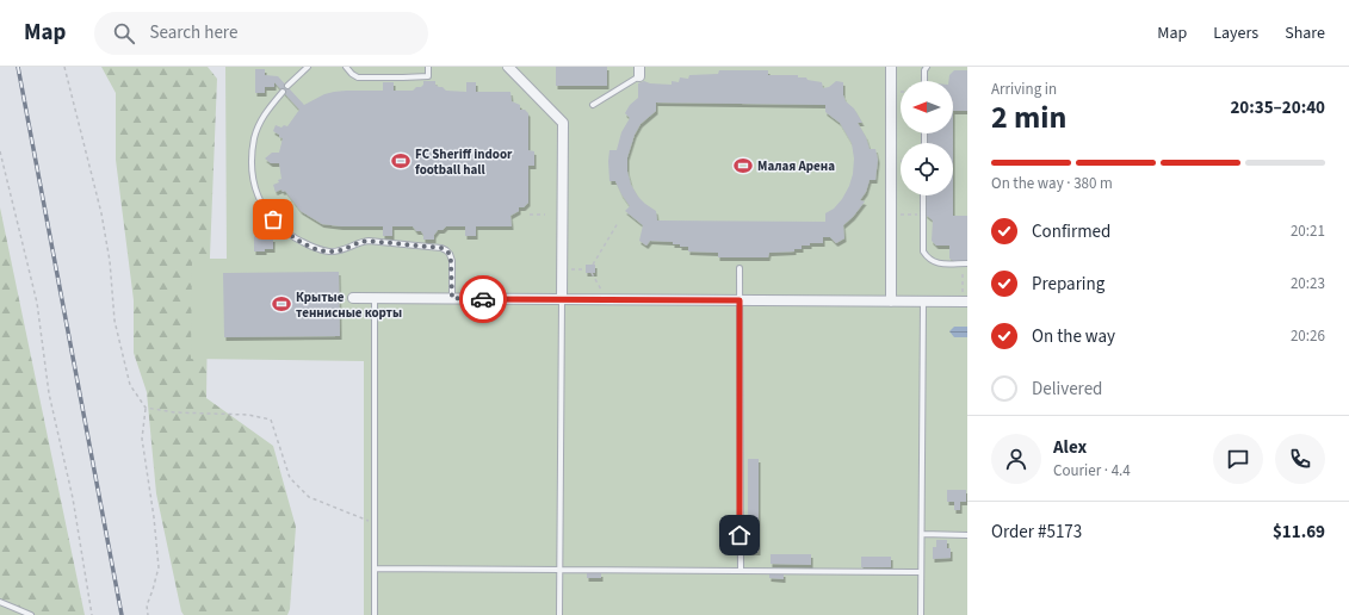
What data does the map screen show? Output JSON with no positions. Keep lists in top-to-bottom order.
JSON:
{
  "places": {
    "sports": ["FC Sheriff indoor football hall", "Малая Арена", "Крытые теннисные корты"]
  },
  "north": "left",
  "page": {
    "header": "Map",
    "search": "Search here",
    "nav": ["Map", "Layers", "Share"],
    "heading": ["2 min", "Arriving in", "20:35–20:40"],
    "panel": [
      "Alex",
      "Courier · 4.4",
      "Order #5173",
      "$11.69"
    ],
    "bar": "On the way · 380 m",
    "list": [
      ["Confirmed", "20:21"],
      ["Preparing", "20:23"],
      ["On the way", "20:26"],
      "Delivered"
    ]
  }
}
